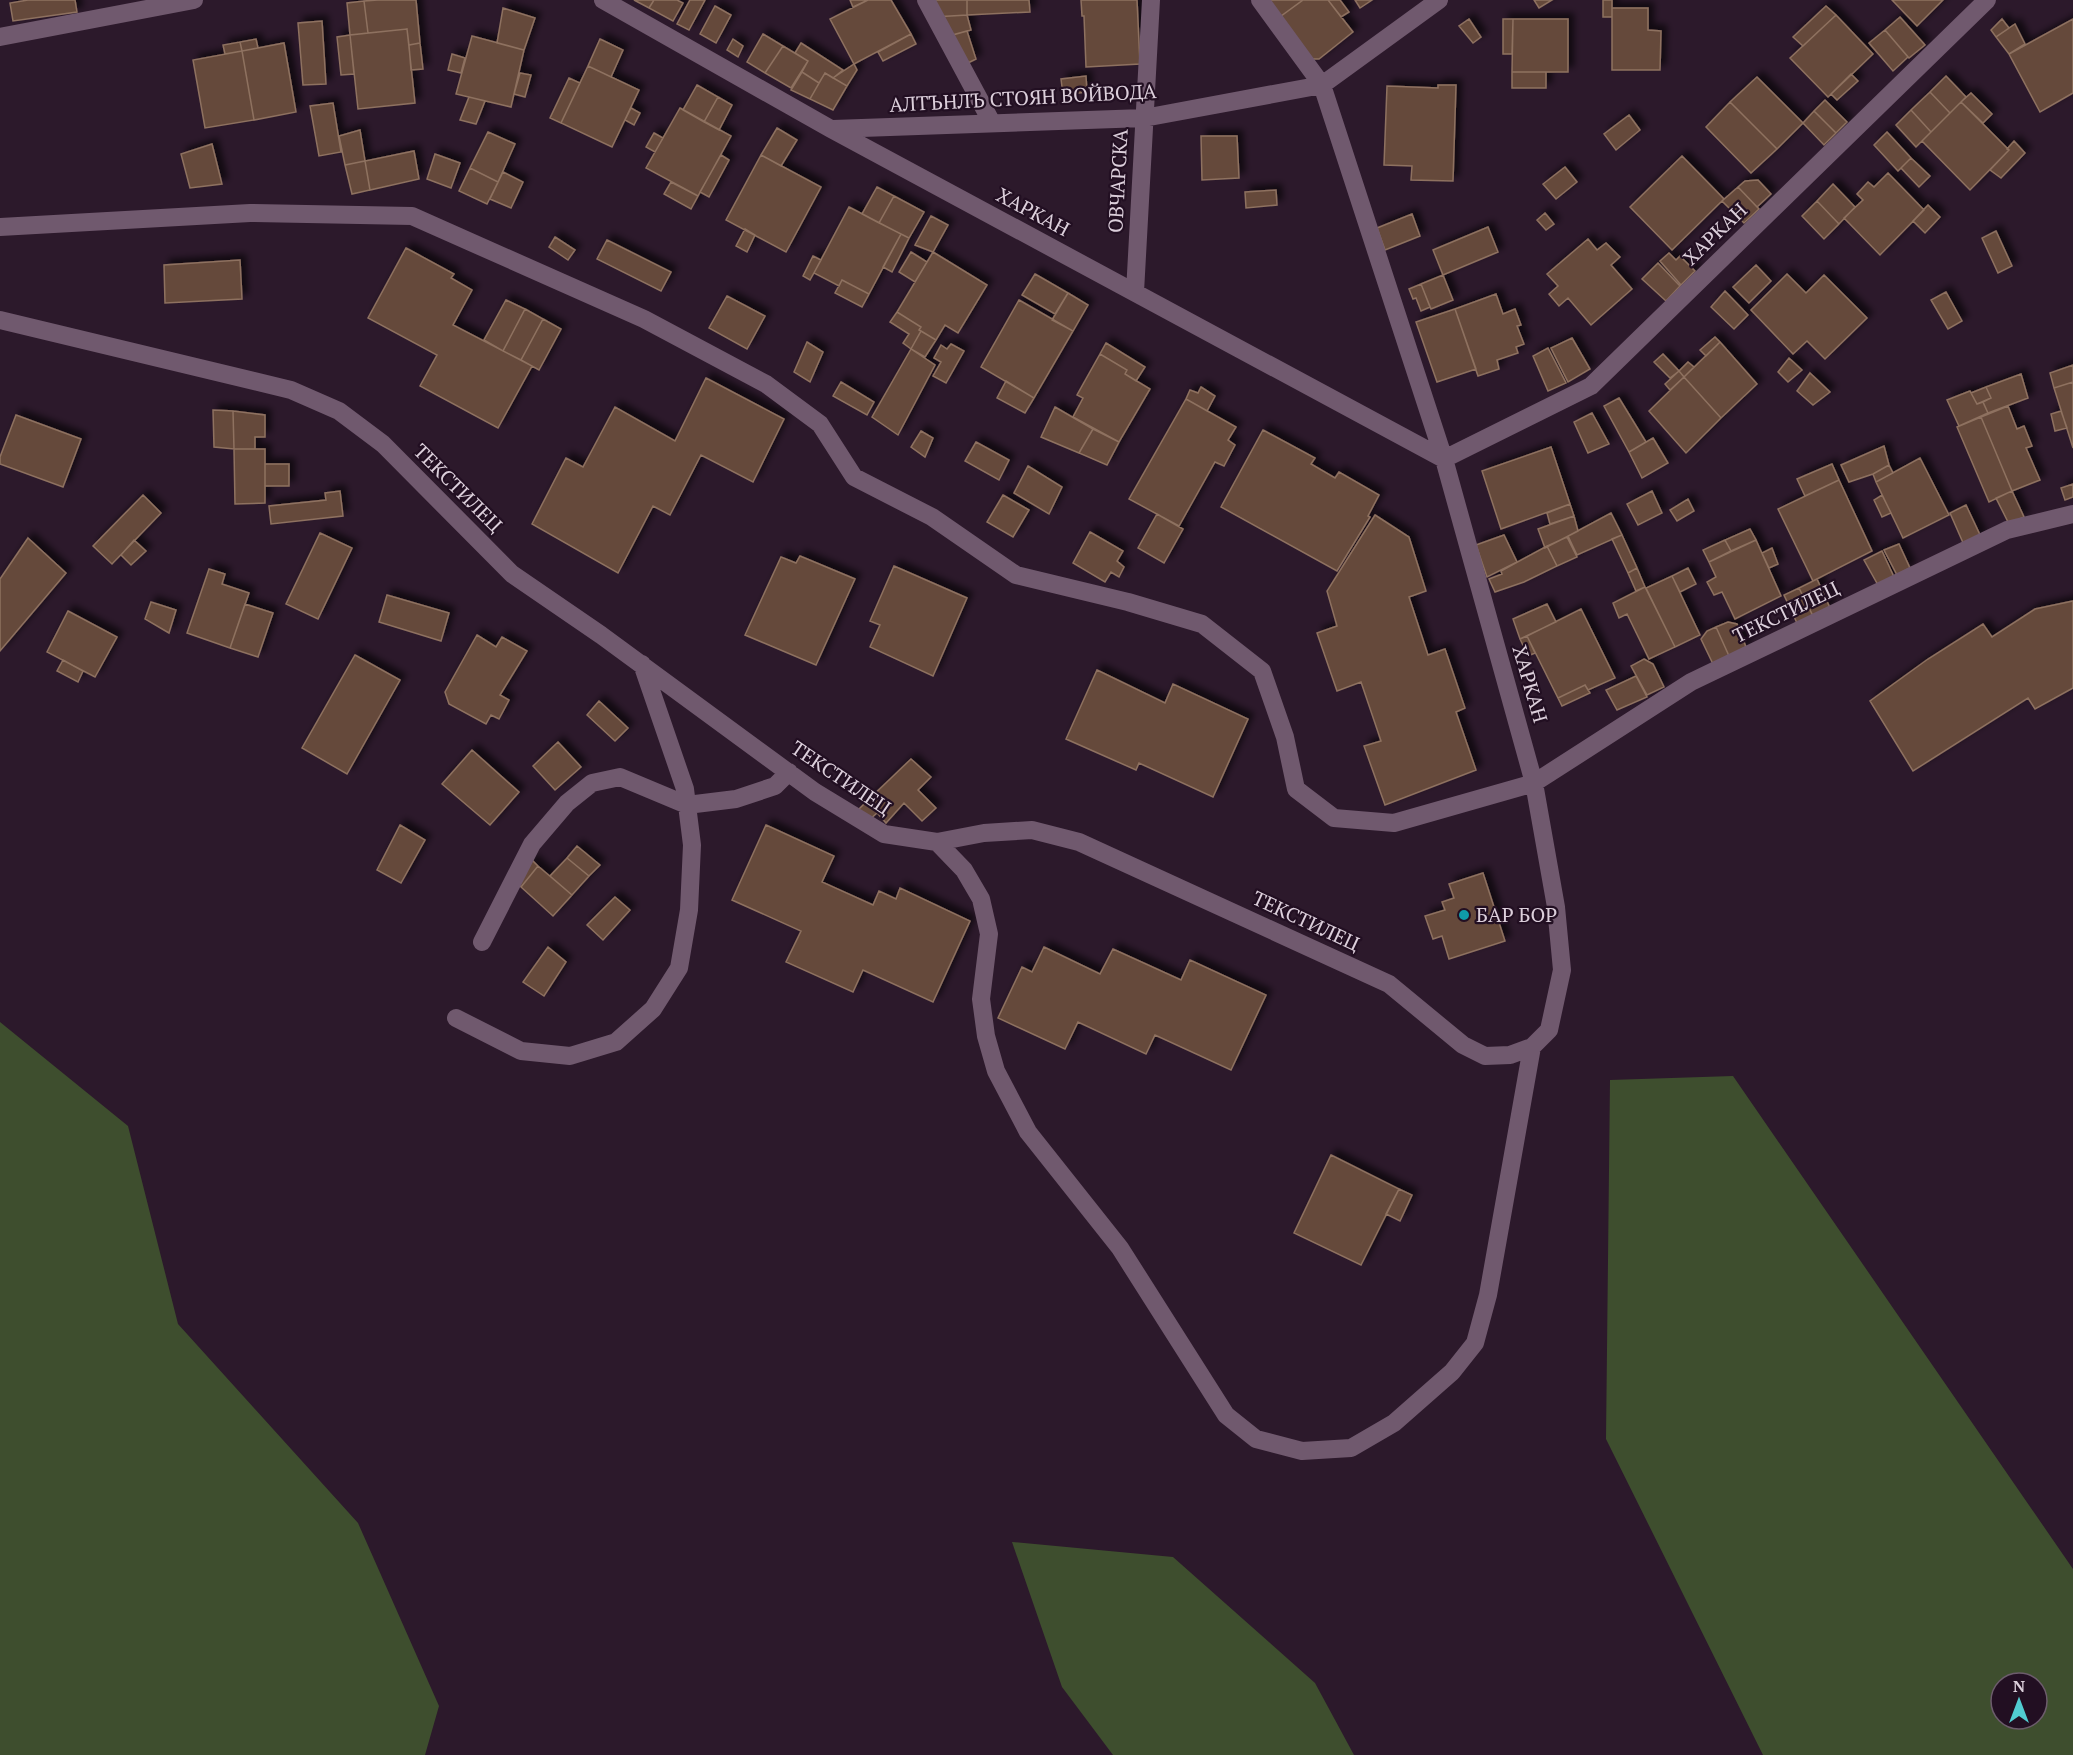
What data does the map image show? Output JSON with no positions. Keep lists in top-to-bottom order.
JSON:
{
  "streets": {
    "street": [
      "АЛТЪНЛЪ СТОЯН ВОЙВОДА",
      "ОВЧАРСКА",
      "ХАРКАН",
      "ТЕКСТИЛЕЦ"
    ]
  },
  "crossings": [
    ["АЛТЪНЛЪ СТОЯН ВОЙВОДА", "ОВЧАРСКА"],
    ["АЛТЪНЛЪ СТОЯН ВОЙВОДА", "ХАРКАН"],
    ["ОВЧАРСКА", "ХАРКАН"],
    ["ХАРКАН", "ТЕКСТИЛЕЦ"]
  ],
  "places": ["БАР БОР"],
  "north": "top"
}
